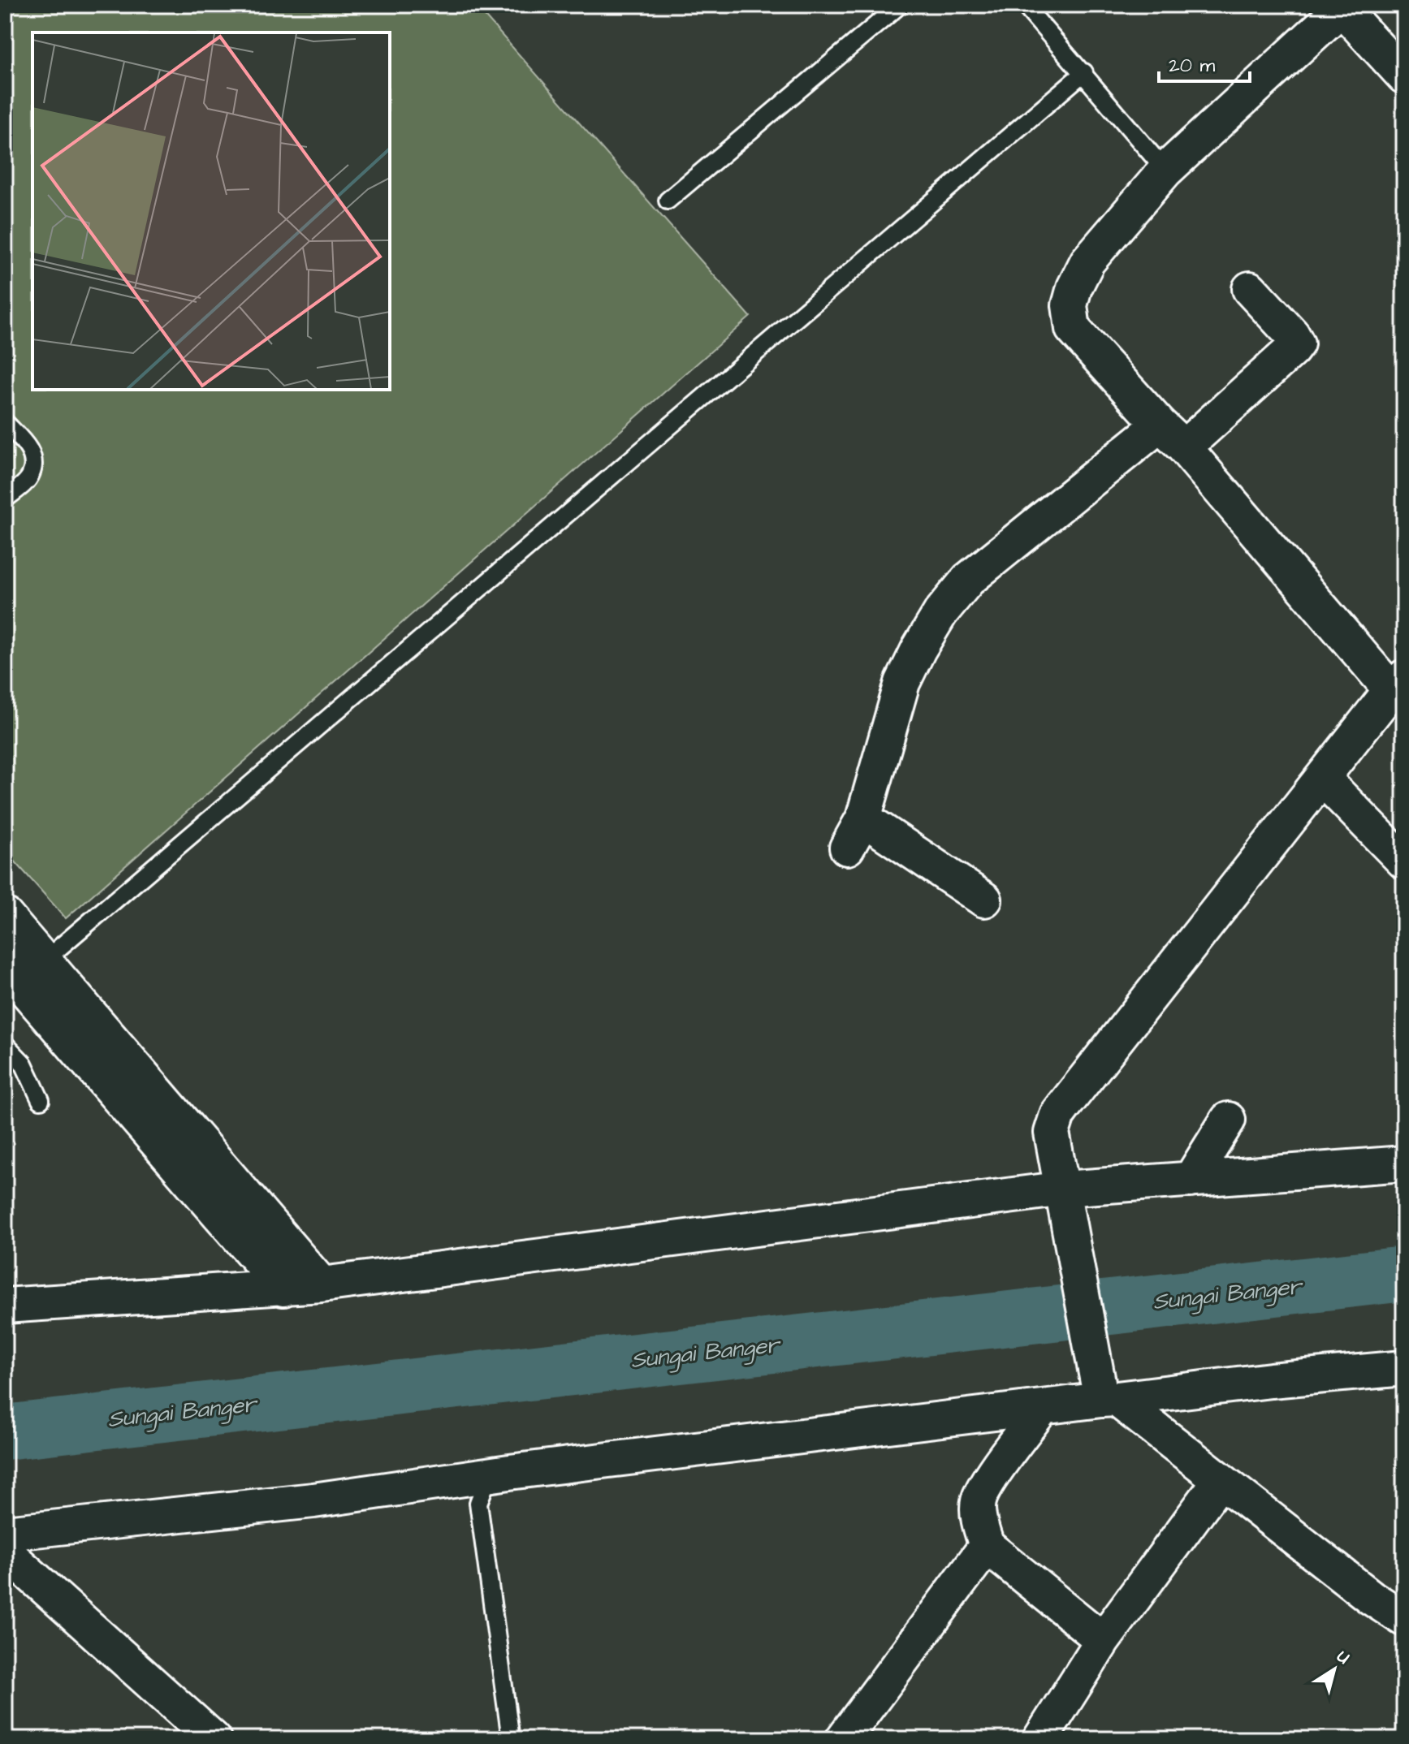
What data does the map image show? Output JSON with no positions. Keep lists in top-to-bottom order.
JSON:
{
  "water": ["Sungai Banger"],
  "scale_bar": "20 m",
  "north": "top right"
}
